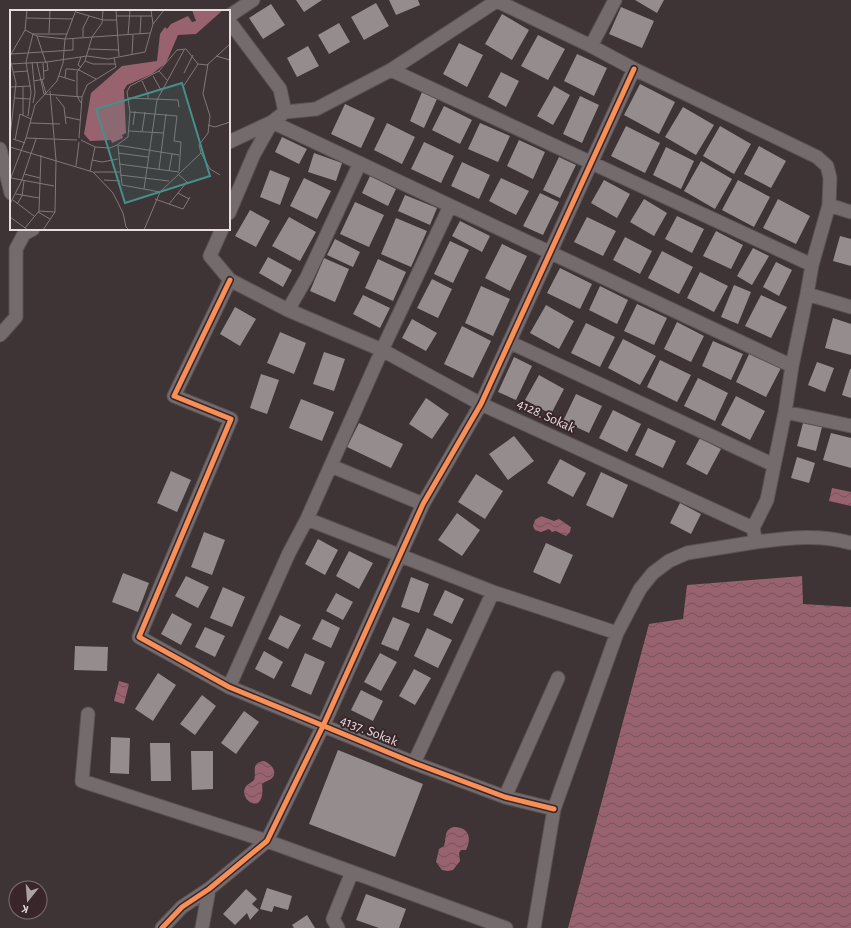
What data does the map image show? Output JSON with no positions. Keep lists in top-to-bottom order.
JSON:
{
  "streets": {
    "street": ["4128. Sokak", "4137. Sokak"]
  },
  "crossings": [
    ["4128. Sokak", "4137. Sokak"]
  ],
  "north": "bottom"
}
